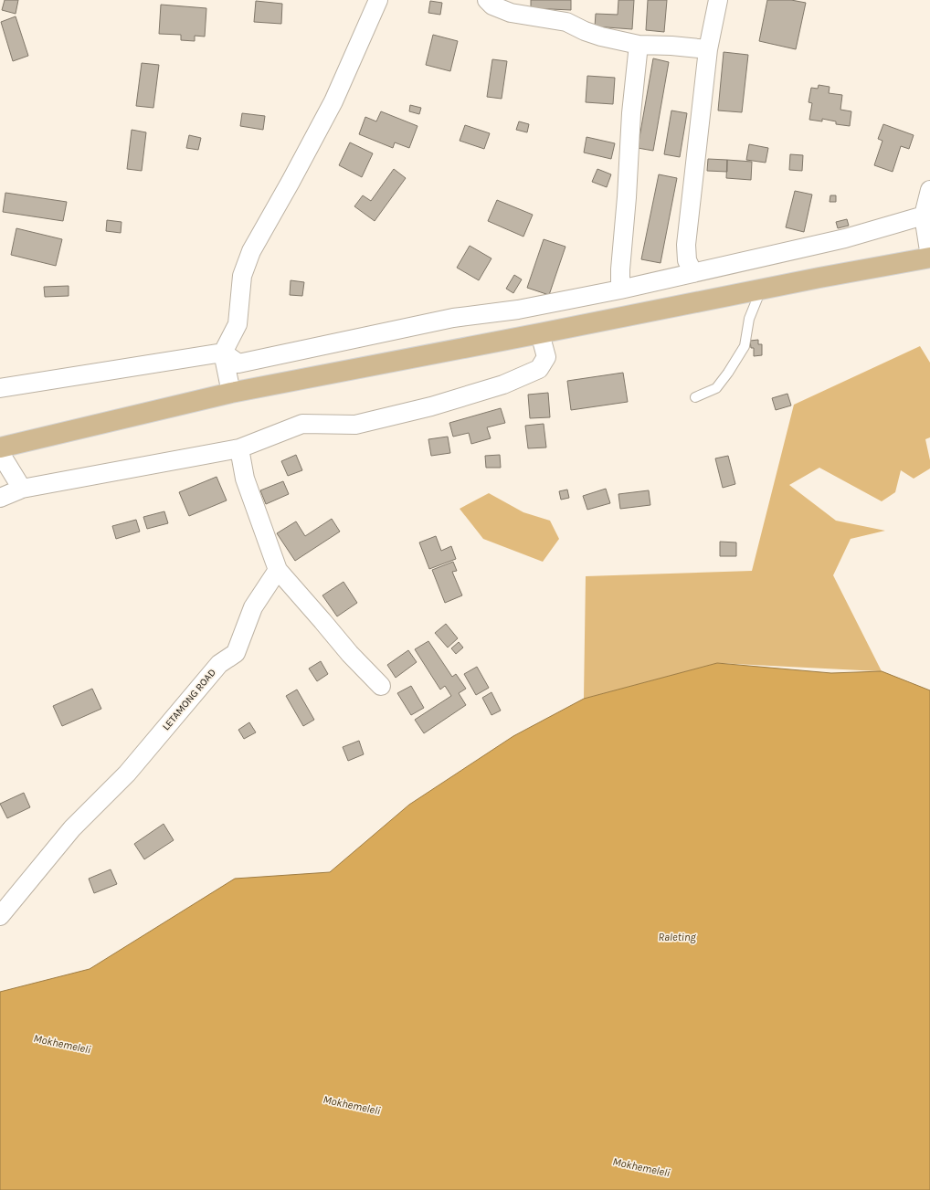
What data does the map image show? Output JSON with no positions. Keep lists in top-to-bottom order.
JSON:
{
  "streets": {
    "street": ["LETAMONG ROAD"]
  },
  "water": ["Raleting", "Mokhemeleli"]
}
